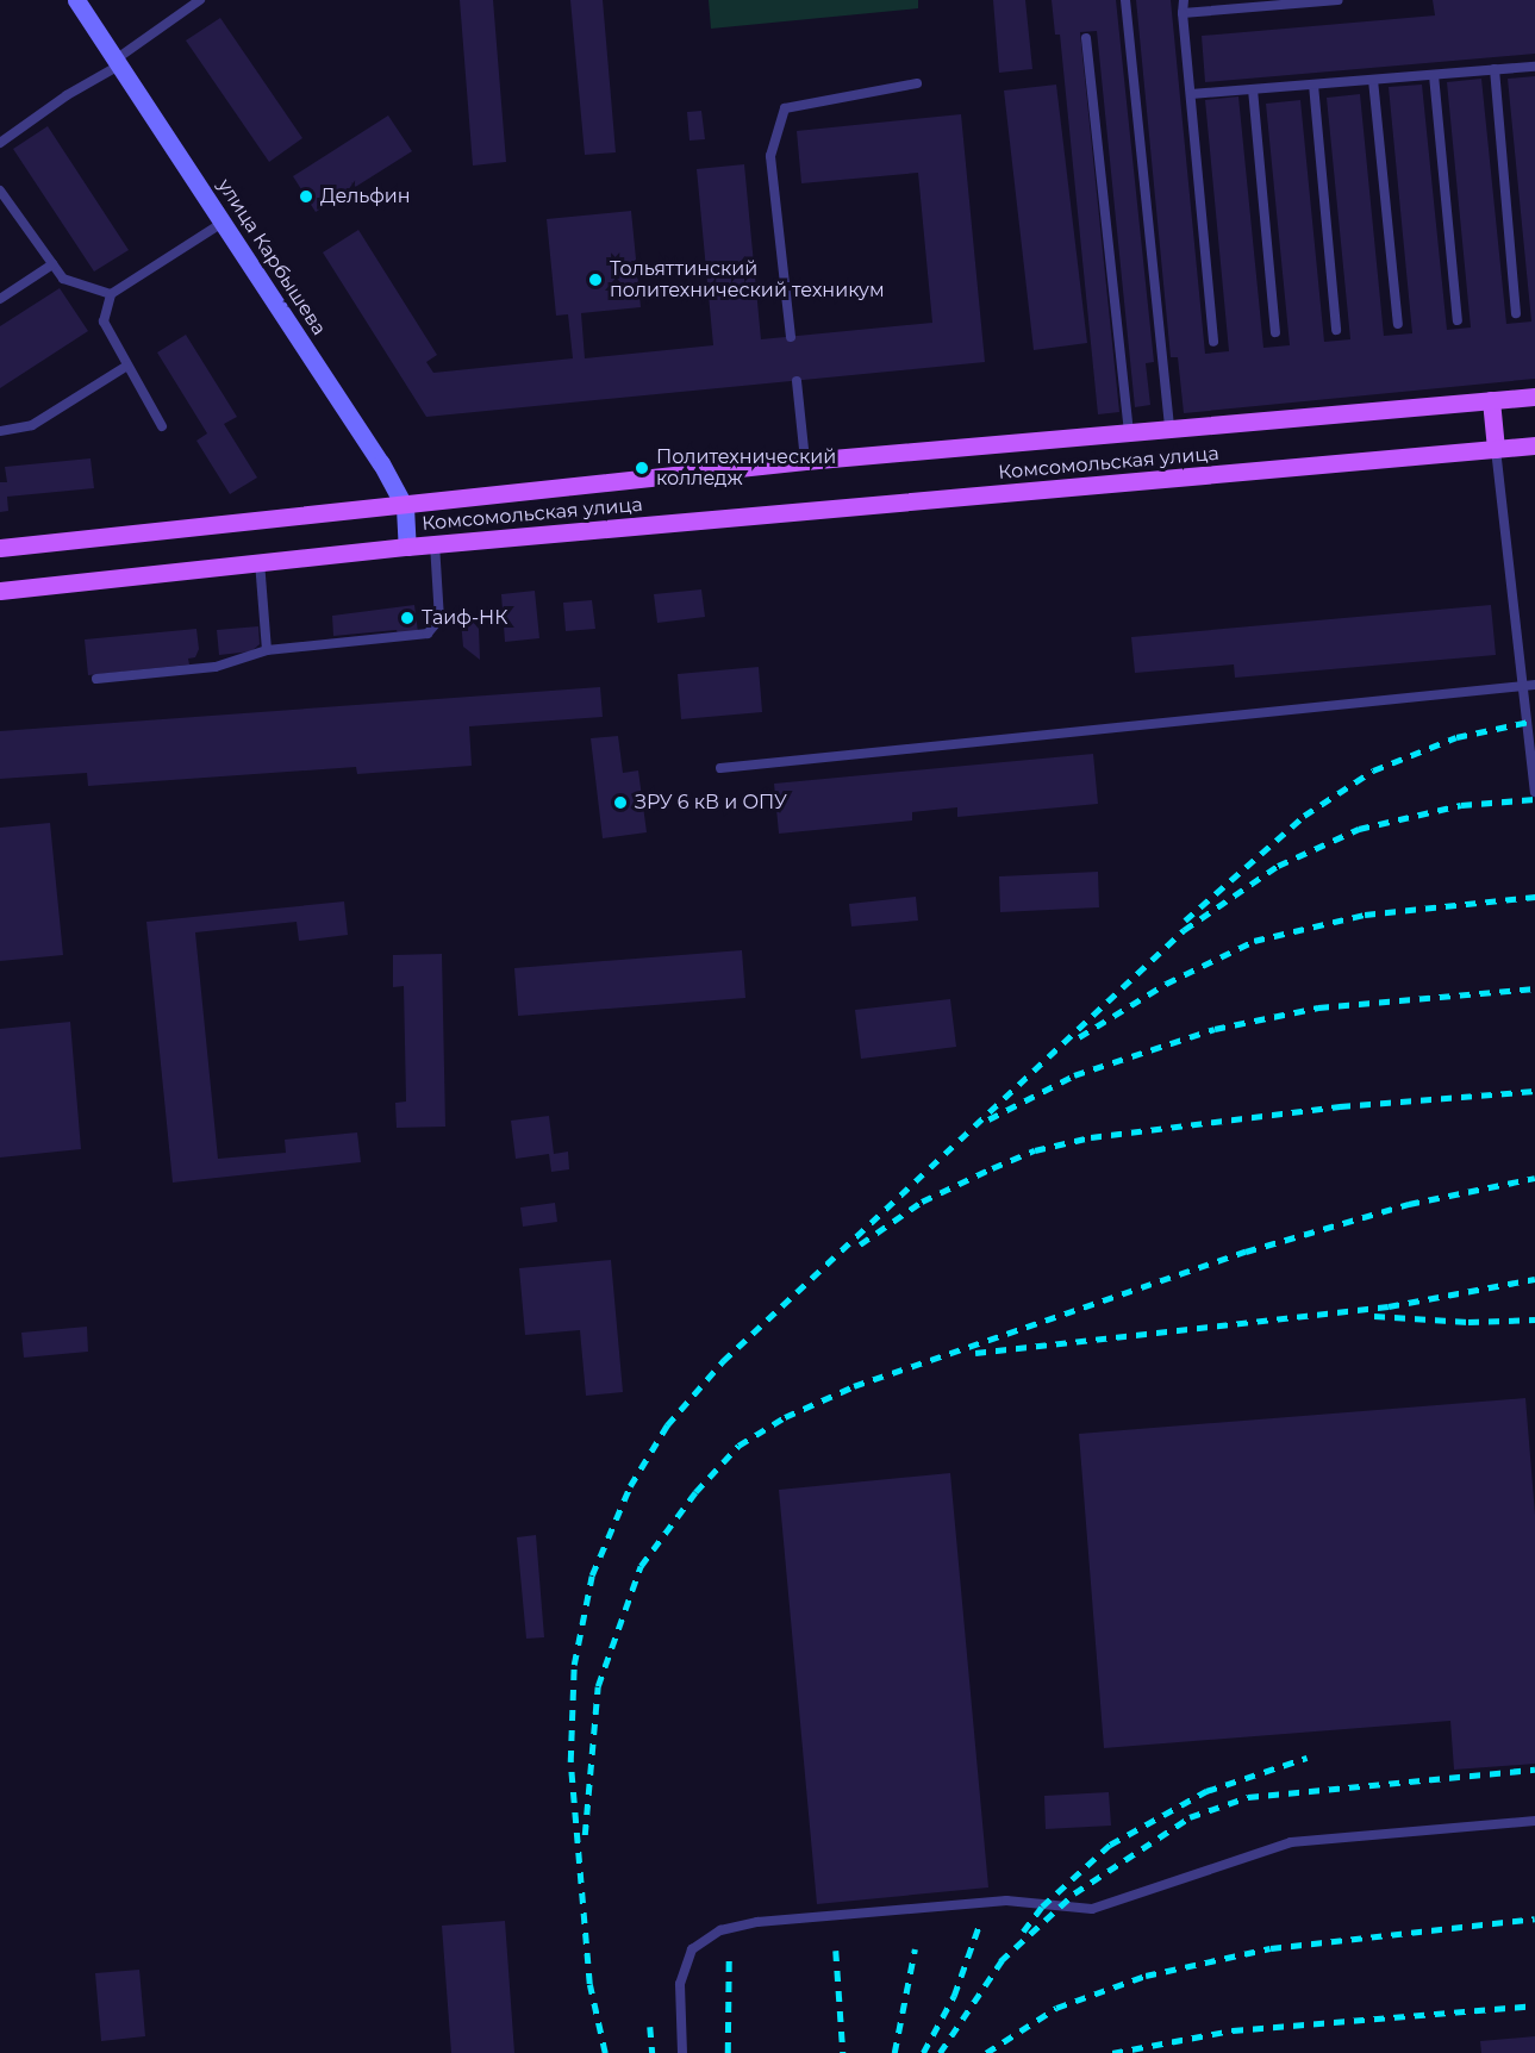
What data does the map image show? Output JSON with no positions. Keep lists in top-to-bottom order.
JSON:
{
  "streets": {
    "main road": ["Комсомольская улица"],
    "street": ["улица Карбышева"]
  },
  "crossings": [
    ["улица Карбышева", "Комсомольская улица"]
  ],
  "places": [
    "Дельфин",
    "Тольяттинский политехнический техникум",
    "Политехнический колледж",
    "Таиф-НК",
    "ЗРУ 6 кВ и ОПУ"
  ]
}
